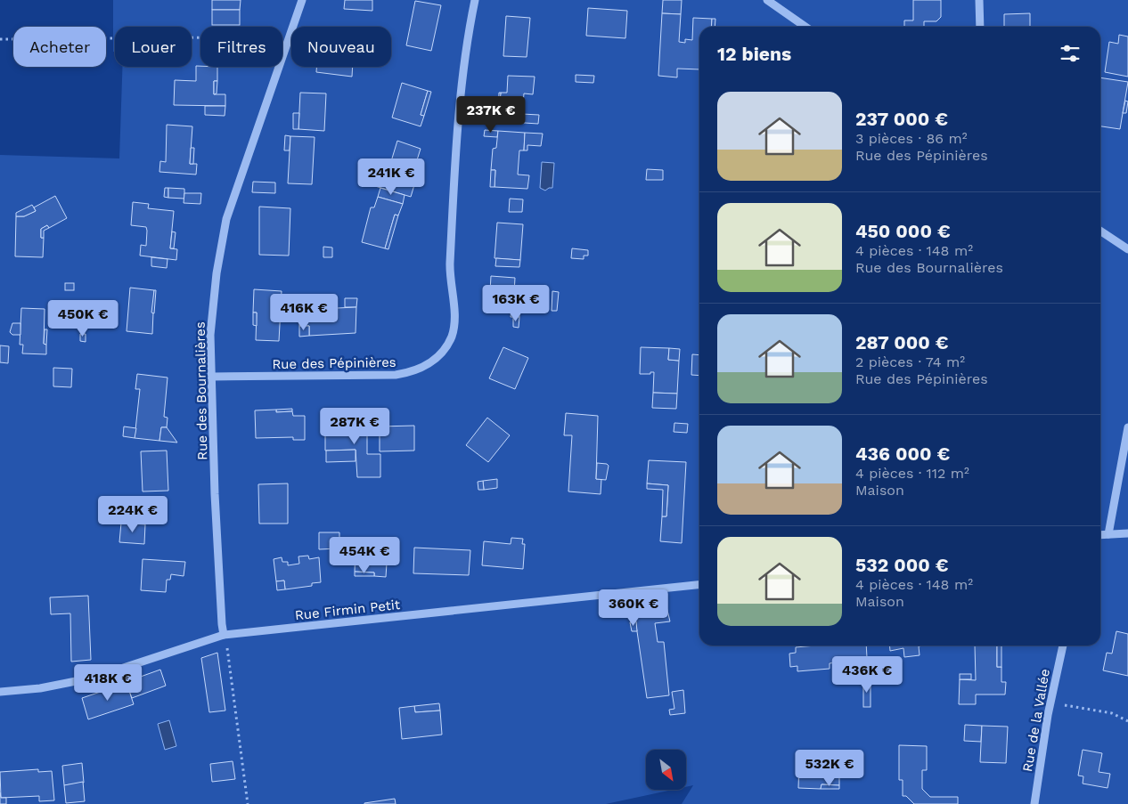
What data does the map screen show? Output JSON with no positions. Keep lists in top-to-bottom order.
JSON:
{
  "streets": {
    "street": [
      "Rue des Pépinières",
      "Rue des Bournalières",
      "Rue Firmin Petit",
      "Rue de la Vallée"
    ]
  },
  "crossings": [
    ["Rue des Pépinières", "Rue des Bournalières"],
    ["Rue des Bournalières", "Rue Firmin Petit"]
  ],
  "north": "bottom right",
  "page": {
    "chip": [
      "Acheter",
      "Louer",
      "Filtres",
      "Nouveau"
    ],
    "heading": "12 biens",
    "list": [
      {
        "name": "237 000 €",
        "note": "3 pièces · 86 m² · Rue des Pépinières"
      },
      {
        "name": "450 000 €",
        "note": "4 pièces · 148 m² · Rue des Bournalières"
      },
      {
        "name": "287 000 €",
        "note": "2 pièces · 74 m² · Rue des Pépinières"
      },
      {
        "name": "436 000 €",
        "note": "4 pièces · 112 m² · Maison"
      },
      {
        "name": "532 000 €",
        "note": "4 pièces · 148 m² · Maison"
      }
    ],
    "price": [
      "237K €",
      "241K €",
      "163K €",
      "416K €",
      "450K €",
      "287K €",
      "224K €",
      "454K €",
      "360K €",
      "436K €",
      "418K €",
      "532K €"
    ]
  }
}
